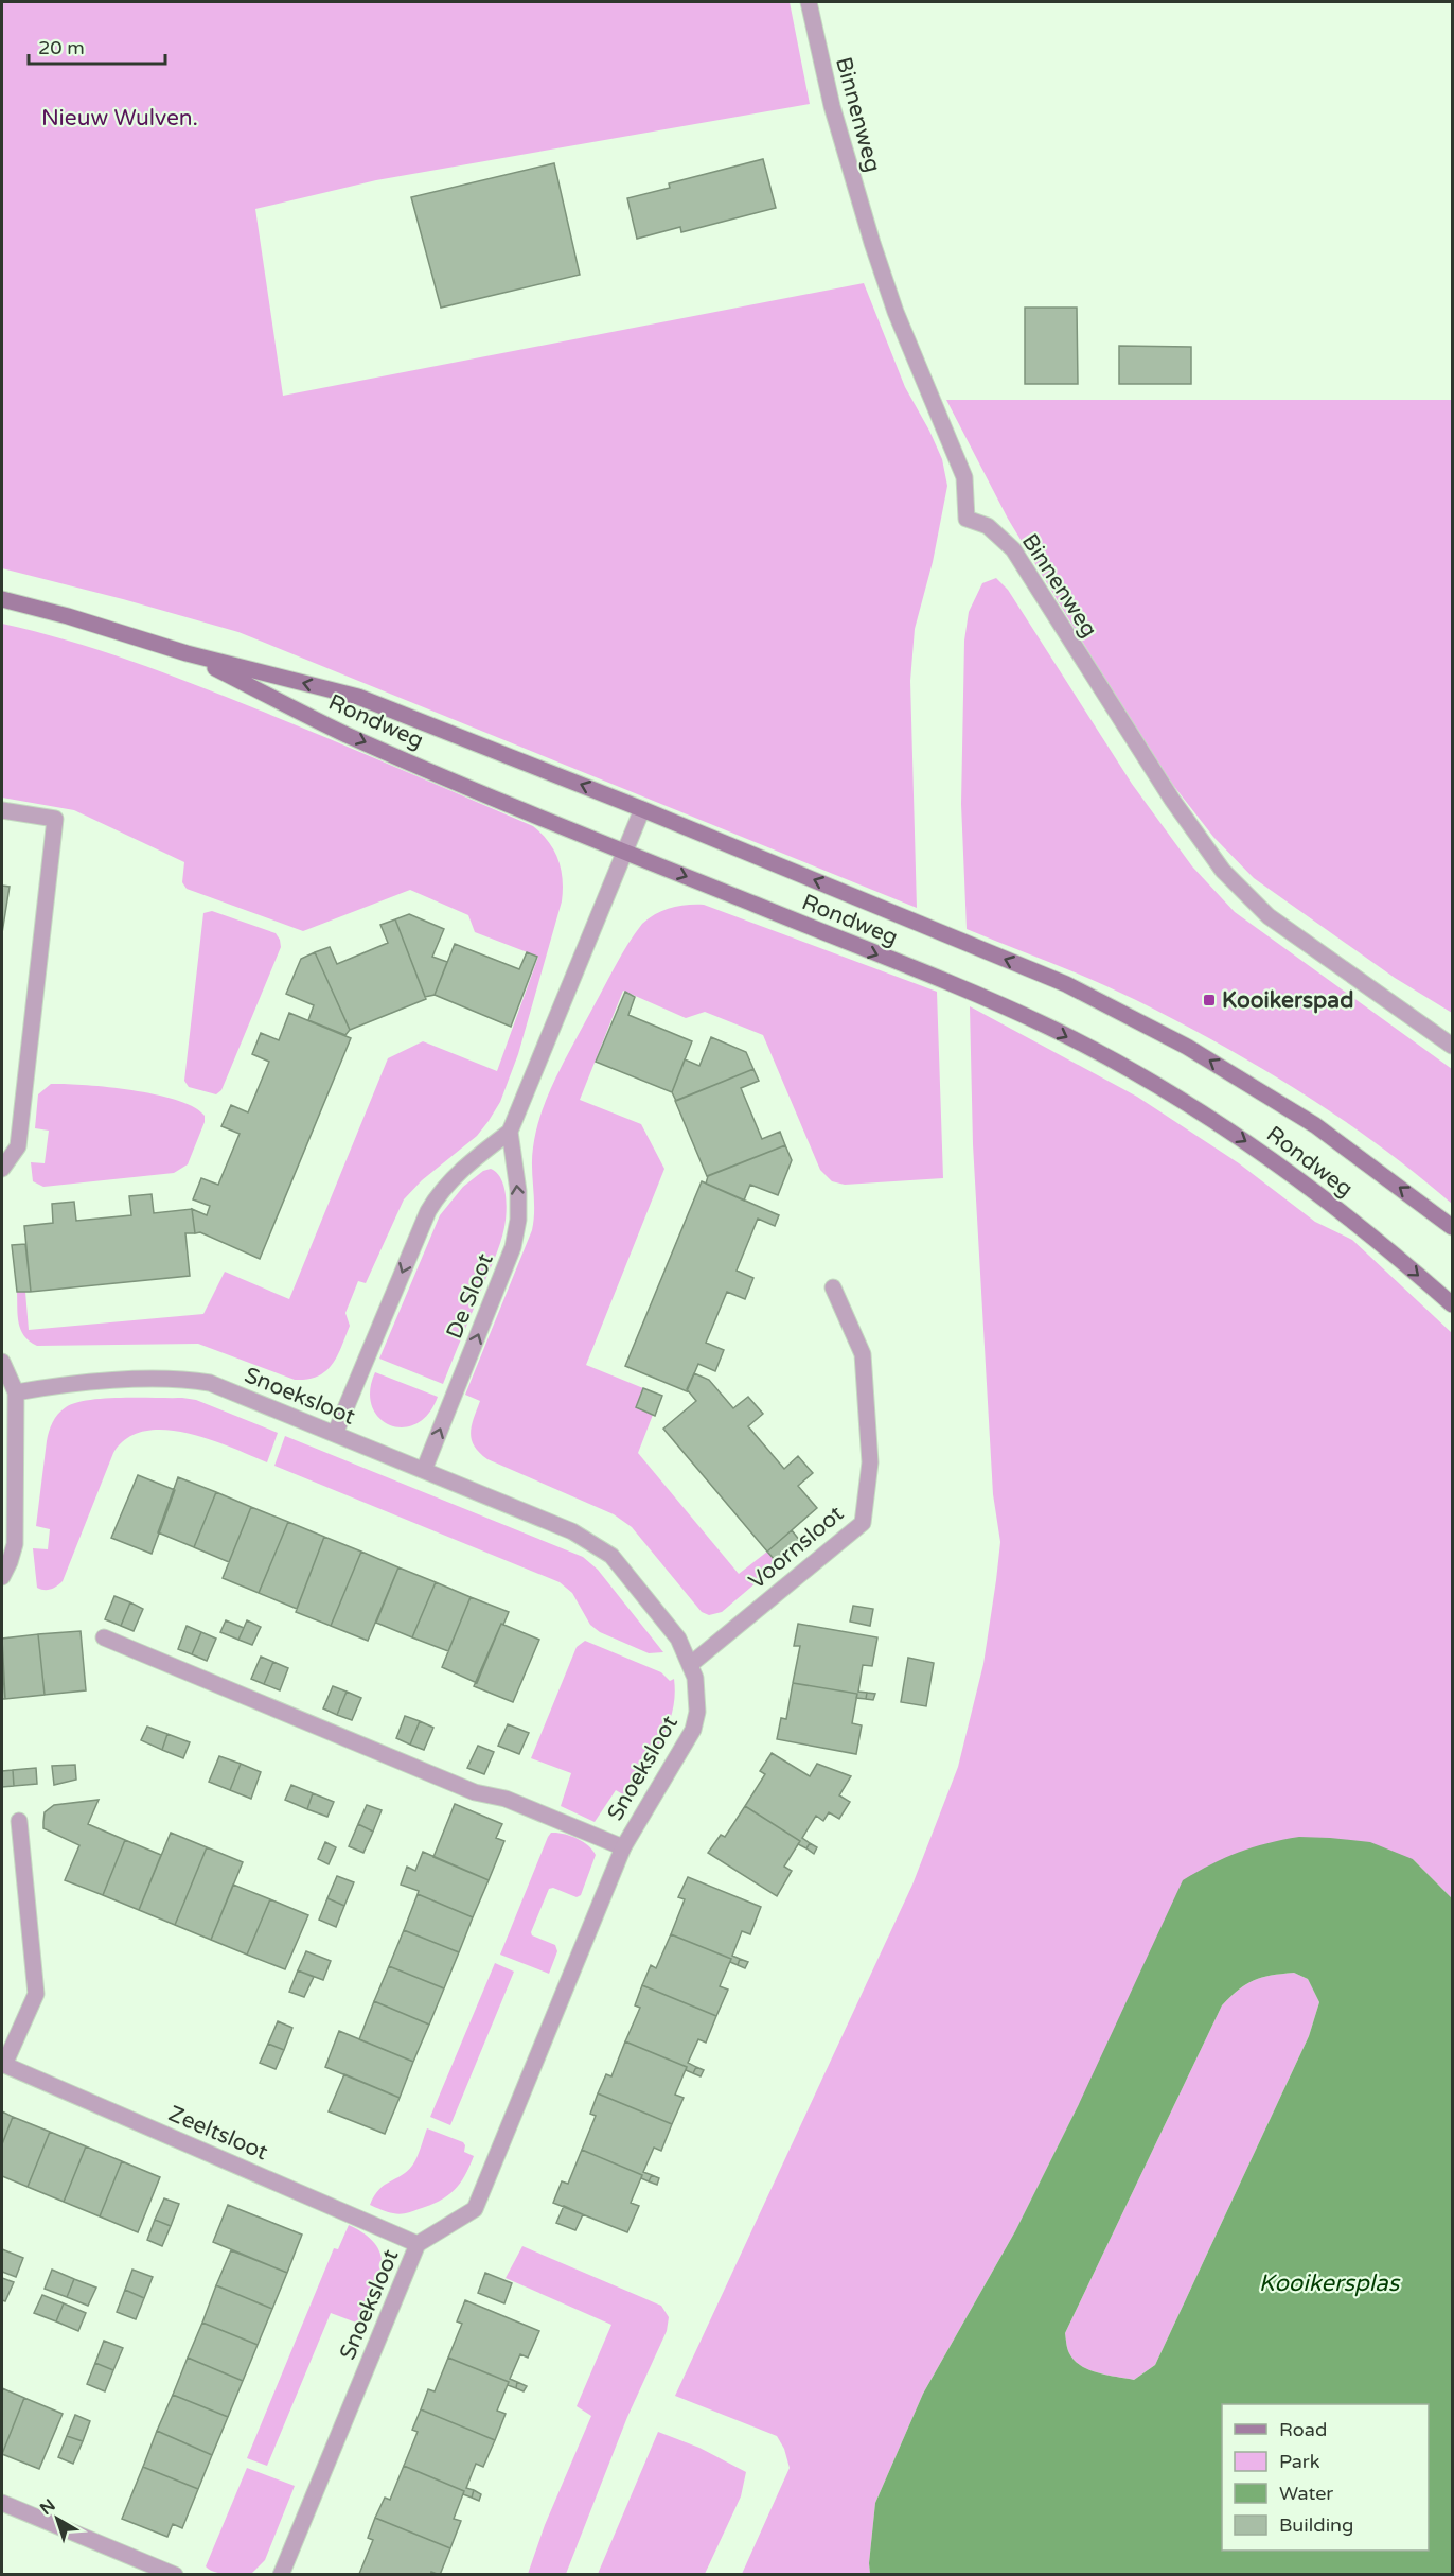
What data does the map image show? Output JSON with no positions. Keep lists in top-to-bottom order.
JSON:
{
  "streets": {
    "main road": ["Rondweg"],
    "street": [
      "Binnenweg",
      "De Sloot",
      "Snoeksloot",
      "Voornsloot",
      "Zeeltsloot"
    ]
  },
  "crossings": [
    ["De Sloot", "Snoeksloot"],
    ["Snoeksloot", "Voornsloot"],
    ["Snoeksloot", "Zeeltsloot"]
  ],
  "water": ["Kooikersplas"],
  "parks": ["Nieuw Wulven."],
  "places": {
    "transit": ["Kooikerspad"]
  },
  "legend": [
    "Road",
    "Park",
    "Water",
    "Building"
  ],
  "scale_bar": "20 m",
  "north": "top left"
}
